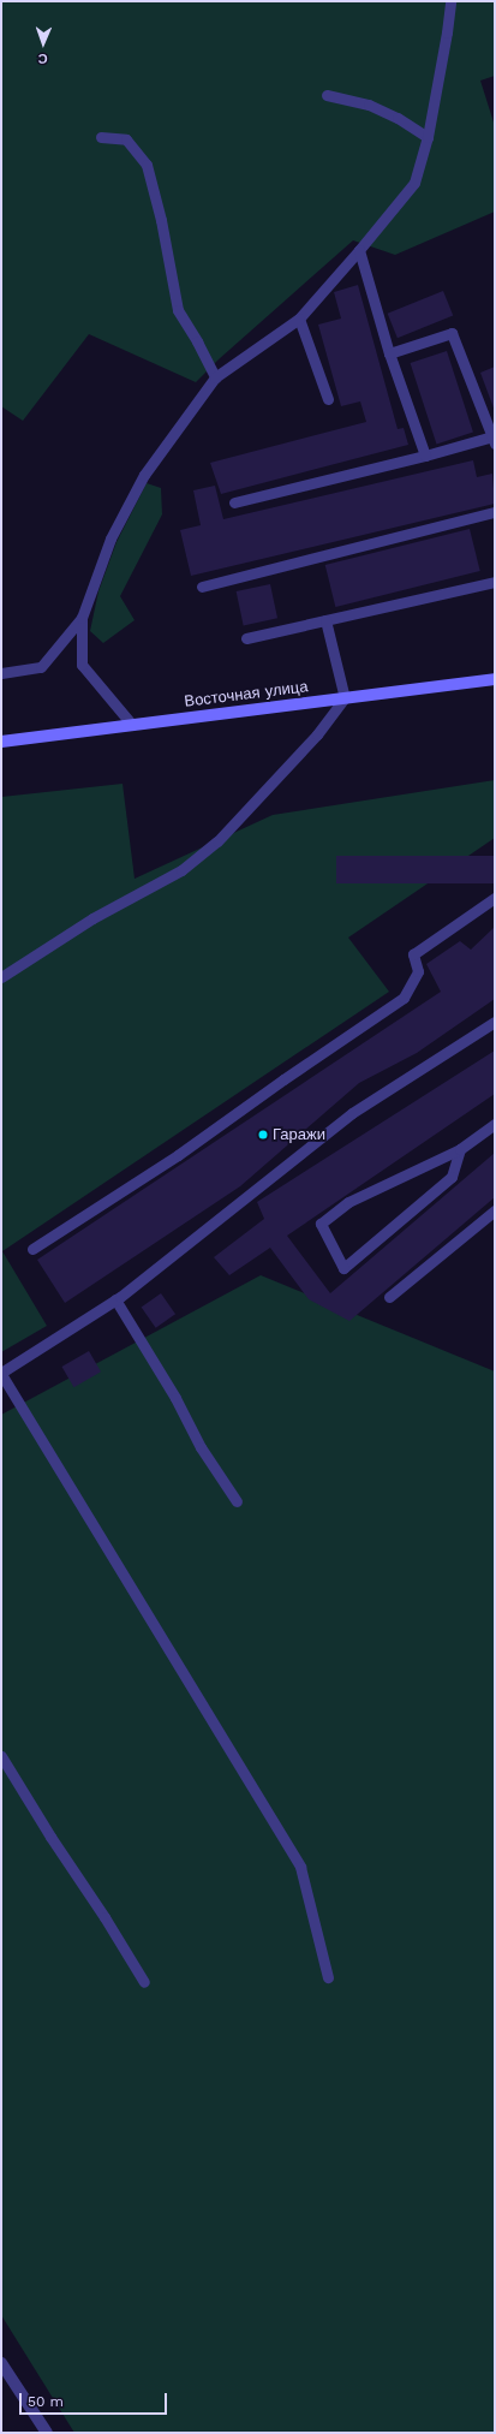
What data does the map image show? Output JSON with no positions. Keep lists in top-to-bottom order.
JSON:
{
  "streets": {
    "main road": ["Восточная улица"]
  },
  "places": ["Гаражи"],
  "scale_bar": "50 m",
  "north": "bottom"
}
